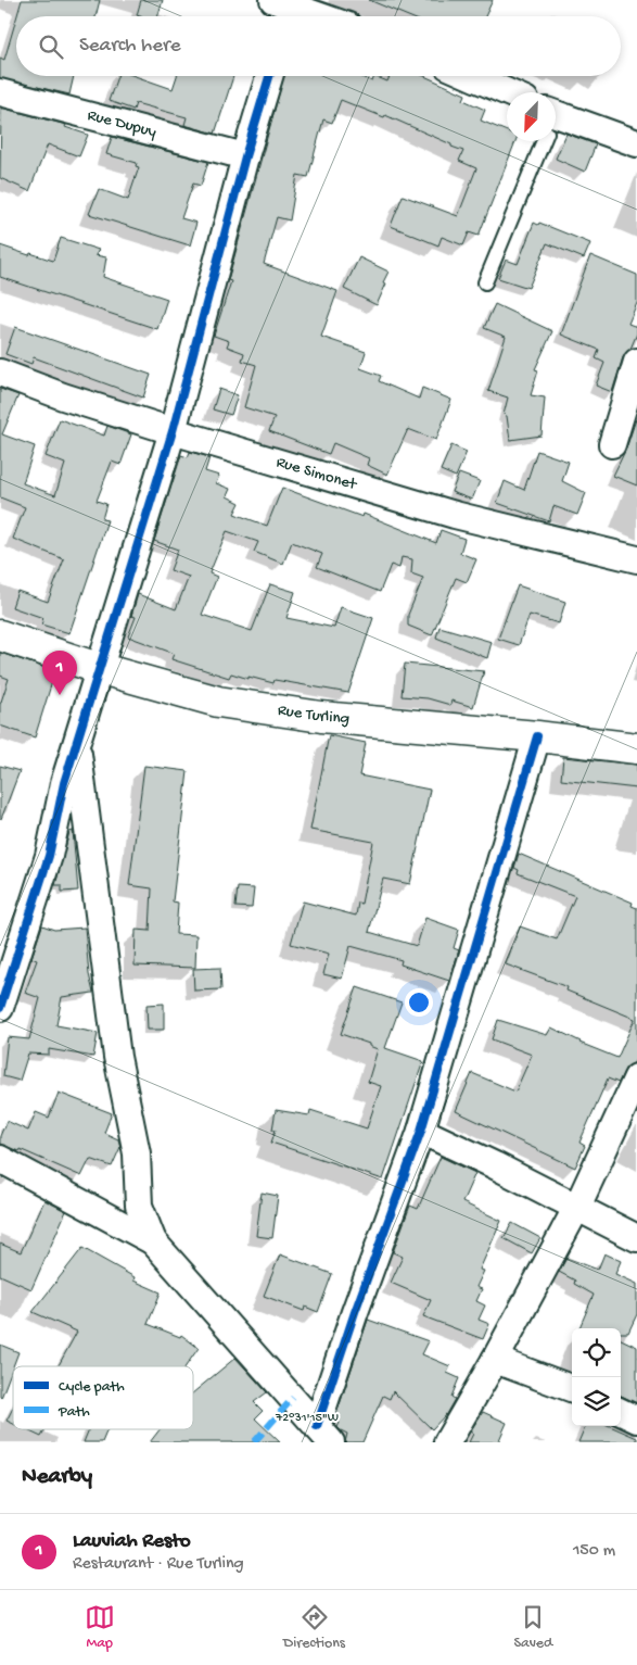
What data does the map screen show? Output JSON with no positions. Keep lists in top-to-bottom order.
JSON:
{
  "streets": {
    "main road": ["Rue Turling"],
    "street": ["Rue Dupuy", "Rue Simonet"]
  },
  "legend": ["Cycle path", "Path"],
  "north": "bottom left",
  "page": {
    "search": "Search here",
    "pins": "1",
    "heading": "Nearby",
    "list": [
      {
        "mark": "1",
        "name": "Lauviah Resto",
        "note": "Restaurant · Rue Turling",
        "value": "150 m"
      }
    ],
    "nav": ["Map", "Directions", "Saved"]
  },
  "coordinates": ["72°31'15\"W"]
}
